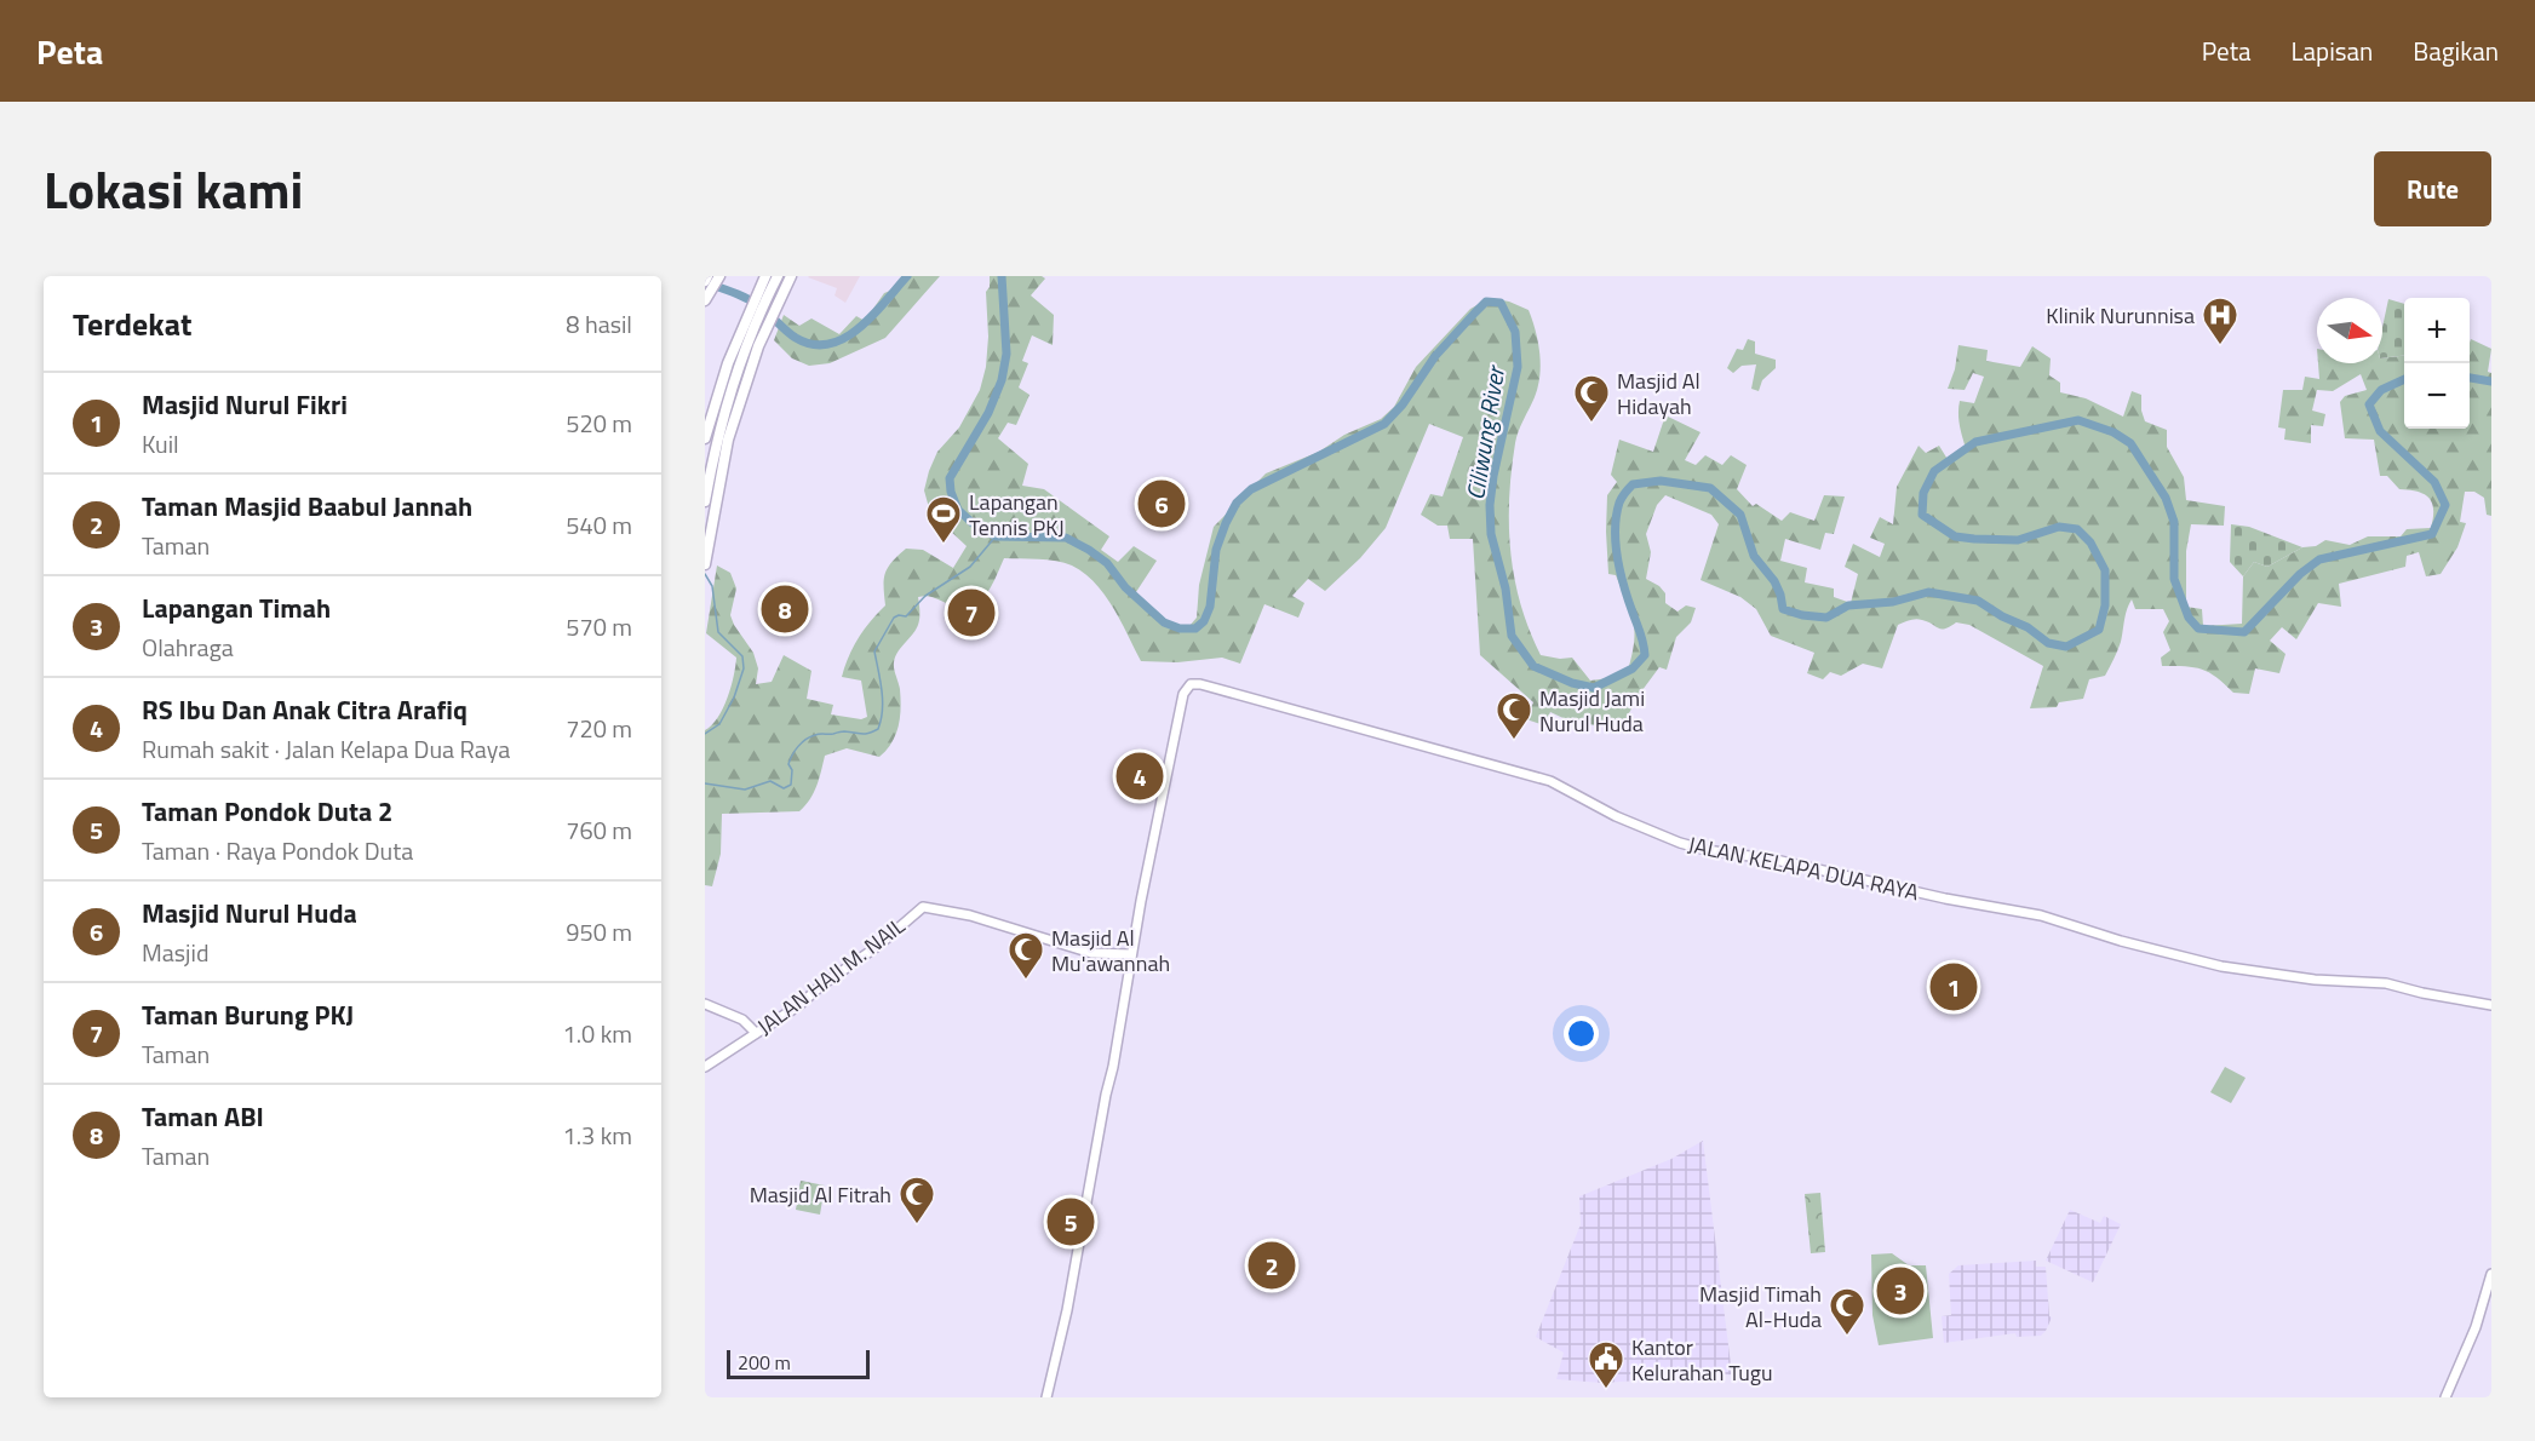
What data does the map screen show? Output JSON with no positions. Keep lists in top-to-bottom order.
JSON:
{
  "streets": {
    "main road": ["JALAN KELAPA DUA RAYA", "JALAN HAJI M. NAIL"]
  },
  "crossings": [
    ["JALAN KELAPA DUA RAYA", "JALAN HAJI M. NAIL"]
  ],
  "water": ["Ciliwung River"],
  "places": {
    "hospital": ["Klinik Nurunnisa"],
    "mosque": [
      "Masjid Al Hidayah",
      "Masjid Jami Nurul Huda",
      "Masjid Al Mu'awannah",
      "Masjid Al Fitrah",
      "Masjid Timah Al-Huda"
    ],
    "sports": ["Lapangan Tennis PKJ"],
    "public building": ["Kantor Kelurahan Tugu"]
  },
  "scale_bar": "200 m",
  "north": "right",
  "page": {
    "header": "Peta",
    "nav": ["Peta", "Lapisan", "Bagikan"],
    "title": "Lokasi kami",
    "buttons": "Rute",
    "heading": ["Terdekat", "8 hasil"],
    "map_buttons": ["+", "−"],
    "list": [
      {
        "mark": "1",
        "name": "Masjid Nurul Fikri",
        "note": "Kuil",
        "value": "520 m"
      },
      {
        "mark": "2",
        "name": "Taman Masjid Baabul Jannah",
        "note": "Taman",
        "value": "540 m"
      },
      {
        "mark": "3",
        "name": "Lapangan Timah",
        "note": "Olahraga",
        "value": "570 m"
      },
      {
        "mark": "4",
        "name": "RS Ibu Dan Anak Citra Arafiq",
        "note": "Rumah sakit · Jalan Kelapa Dua Raya",
        "value": "720 m"
      },
      {
        "mark": "5",
        "name": "Taman Pondok Duta 2",
        "note": "Taman · Raya Pondok Duta",
        "value": "760 m"
      },
      {
        "mark": "6",
        "name": "Masjid Nurul Huda",
        "note": "Masjid",
        "value": "950 m"
      },
      {
        "mark": "7",
        "name": "Taman Burung PKJ",
        "note": "Taman",
        "value": "1.0 km"
      },
      {
        "mark": "8",
        "name": "Taman ABI",
        "note": "Taman",
        "value": "1.3 km"
      }
    ],
    "pins": [
      "6",
      "8",
      "7",
      "4",
      "1",
      "5",
      "2",
      "3"
    ],
    "scale": "200 m"
  }
}
